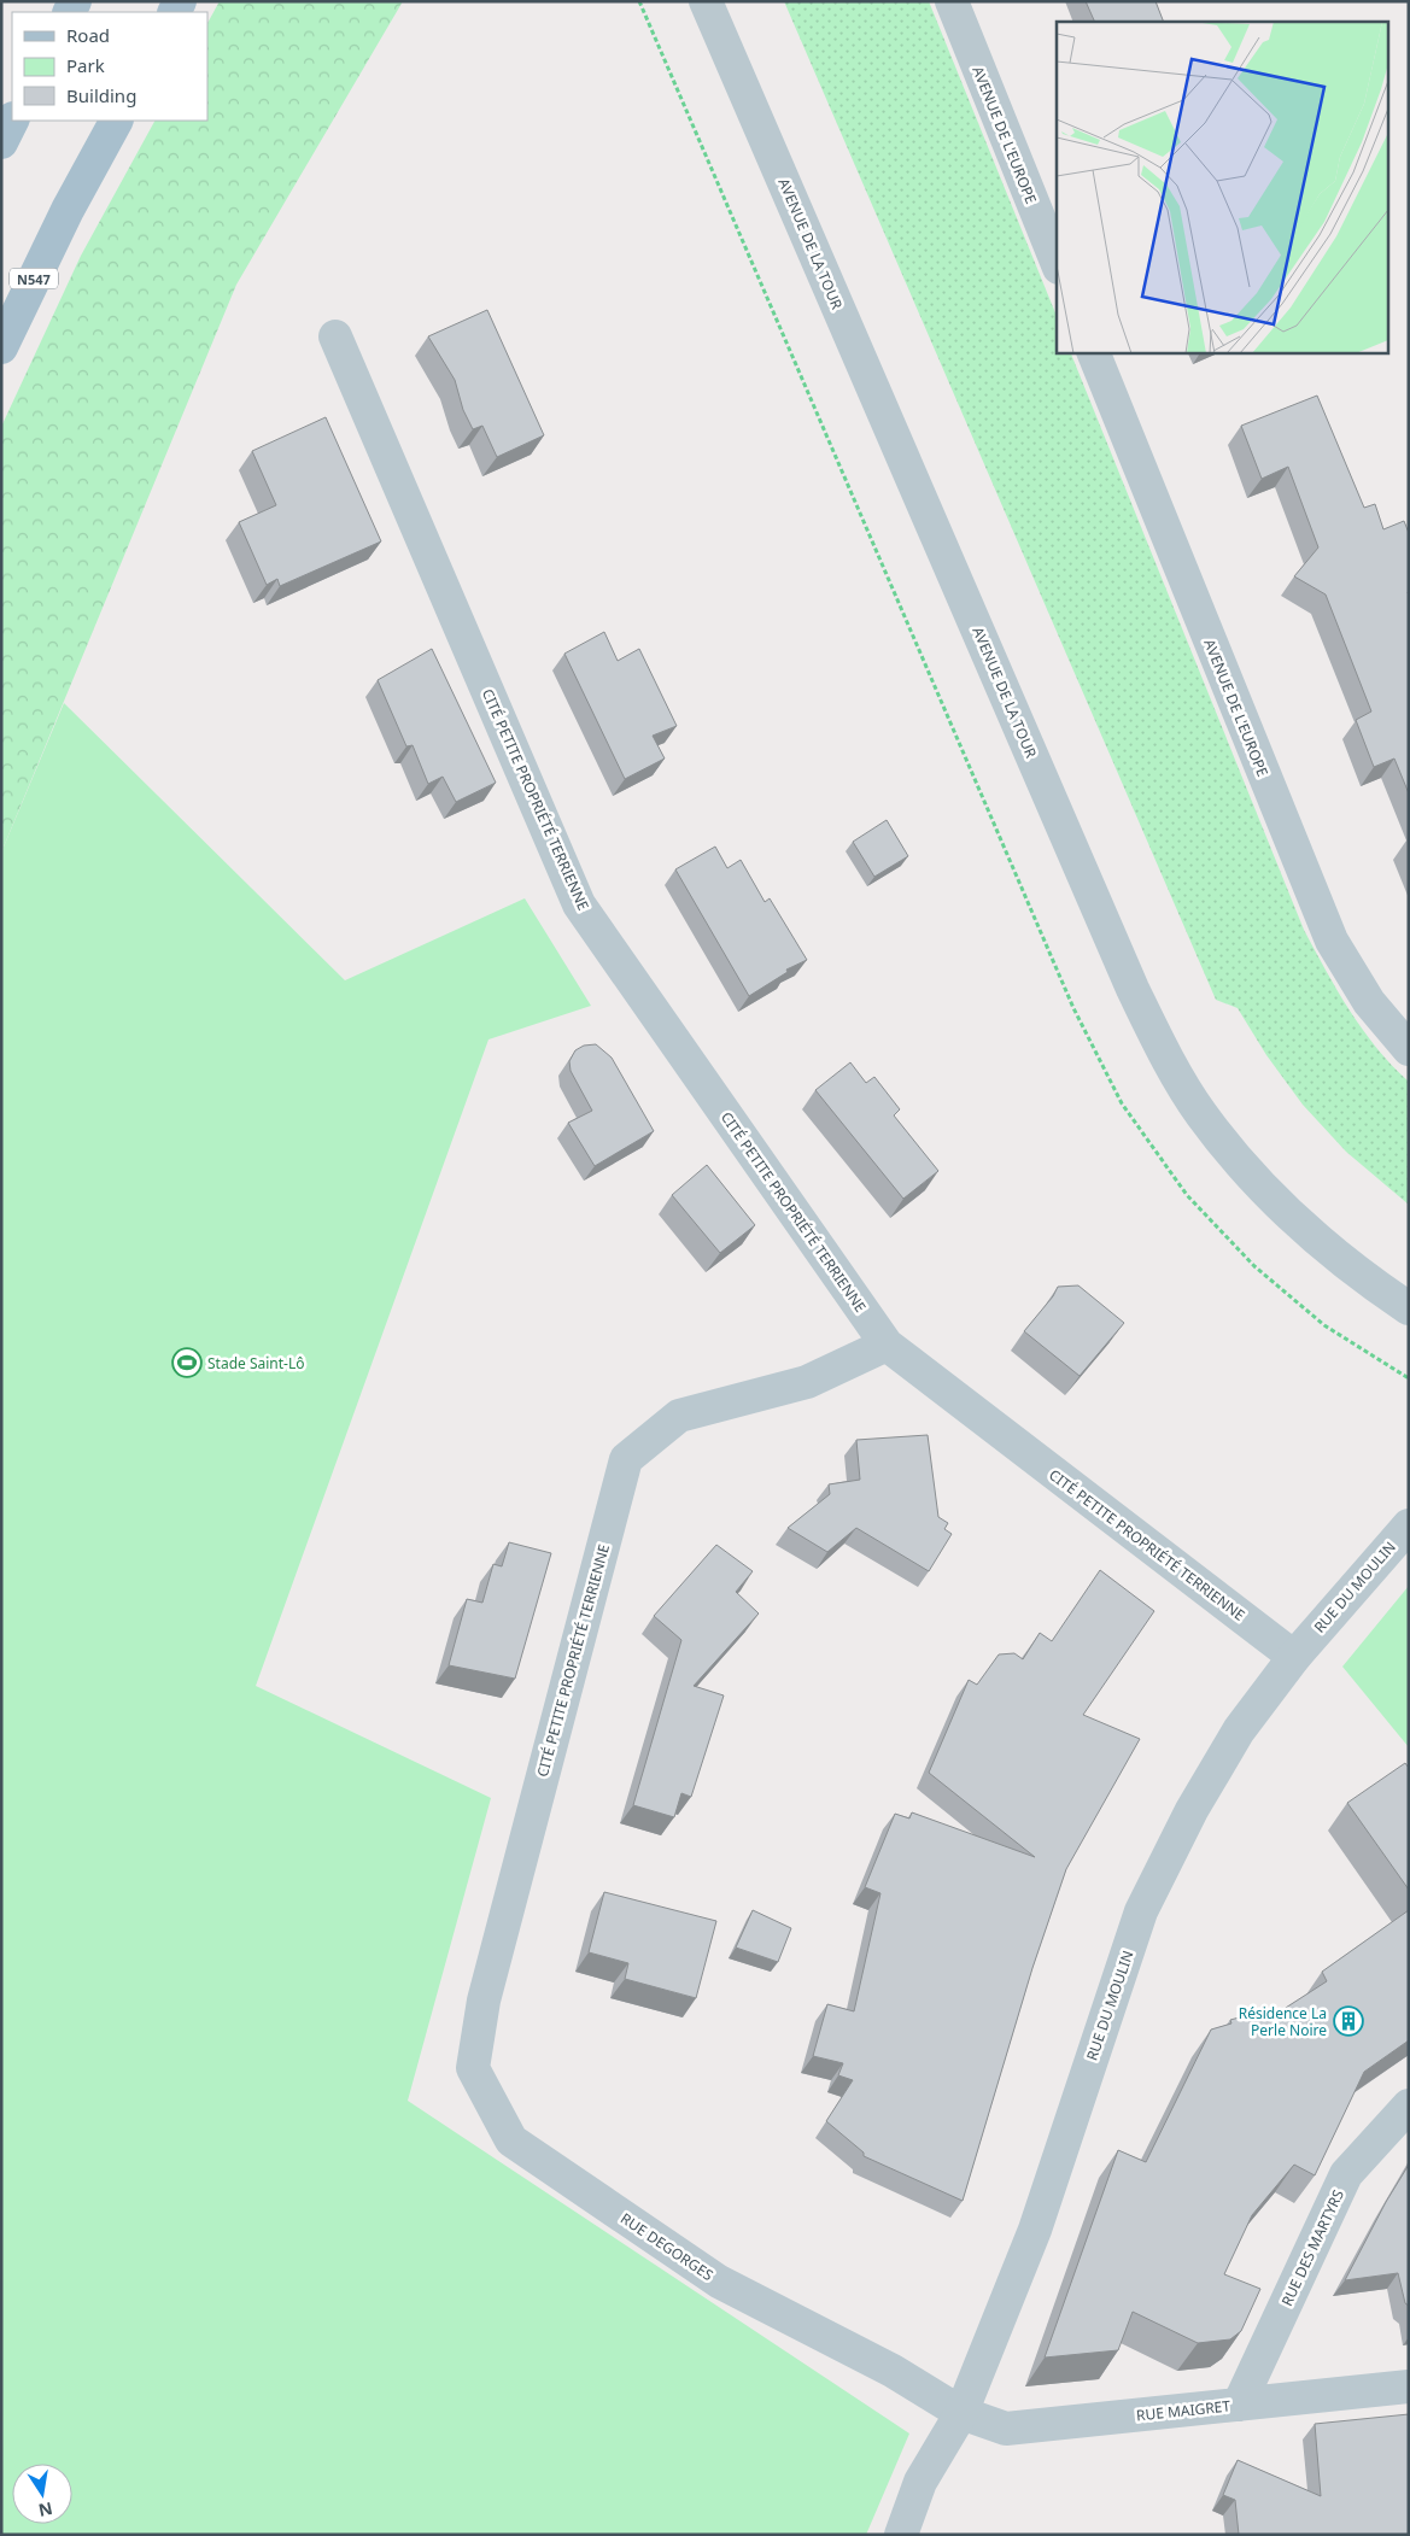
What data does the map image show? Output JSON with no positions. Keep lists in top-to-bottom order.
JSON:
{
  "streets": {
    "main road": ["N547"],
    "street": [
      "AVENUE DE L'EUROPE",
      "AVENUE DE LA TOUR",
      "CITÉ PETITE PROPRIÉTÉ TERRIENNE",
      "RUE DU MOULIN",
      "RUE DEGORGES",
      "RUE DES MARTYRS",
      "RUE MAIGRET"
    ]
  },
  "crossings": [
    ["CITÉ PETITE PROPRIÉTÉ TERRIENNE", "RUE DU MOULIN"],
    ["CITÉ PETITE PROPRIÉTÉ TERRIENNE", "RUE DEGORGES"],
    ["RUE DU MOULIN", "RUE DEGORGES"],
    ["RUE DU MOULIN", "RUE MAIGRET"],
    ["RUE DEGORGES", "RUE MAIGRET"],
    ["RUE DES MARTYRS", "RUE MAIGRET"]
  ],
  "places": {
    "sports": ["Stade Saint-Lô"],
    "building": ["Résidence La Perle Noire"]
  },
  "legend": ["Road", "Park", "Building"],
  "north": "bottom"
}
